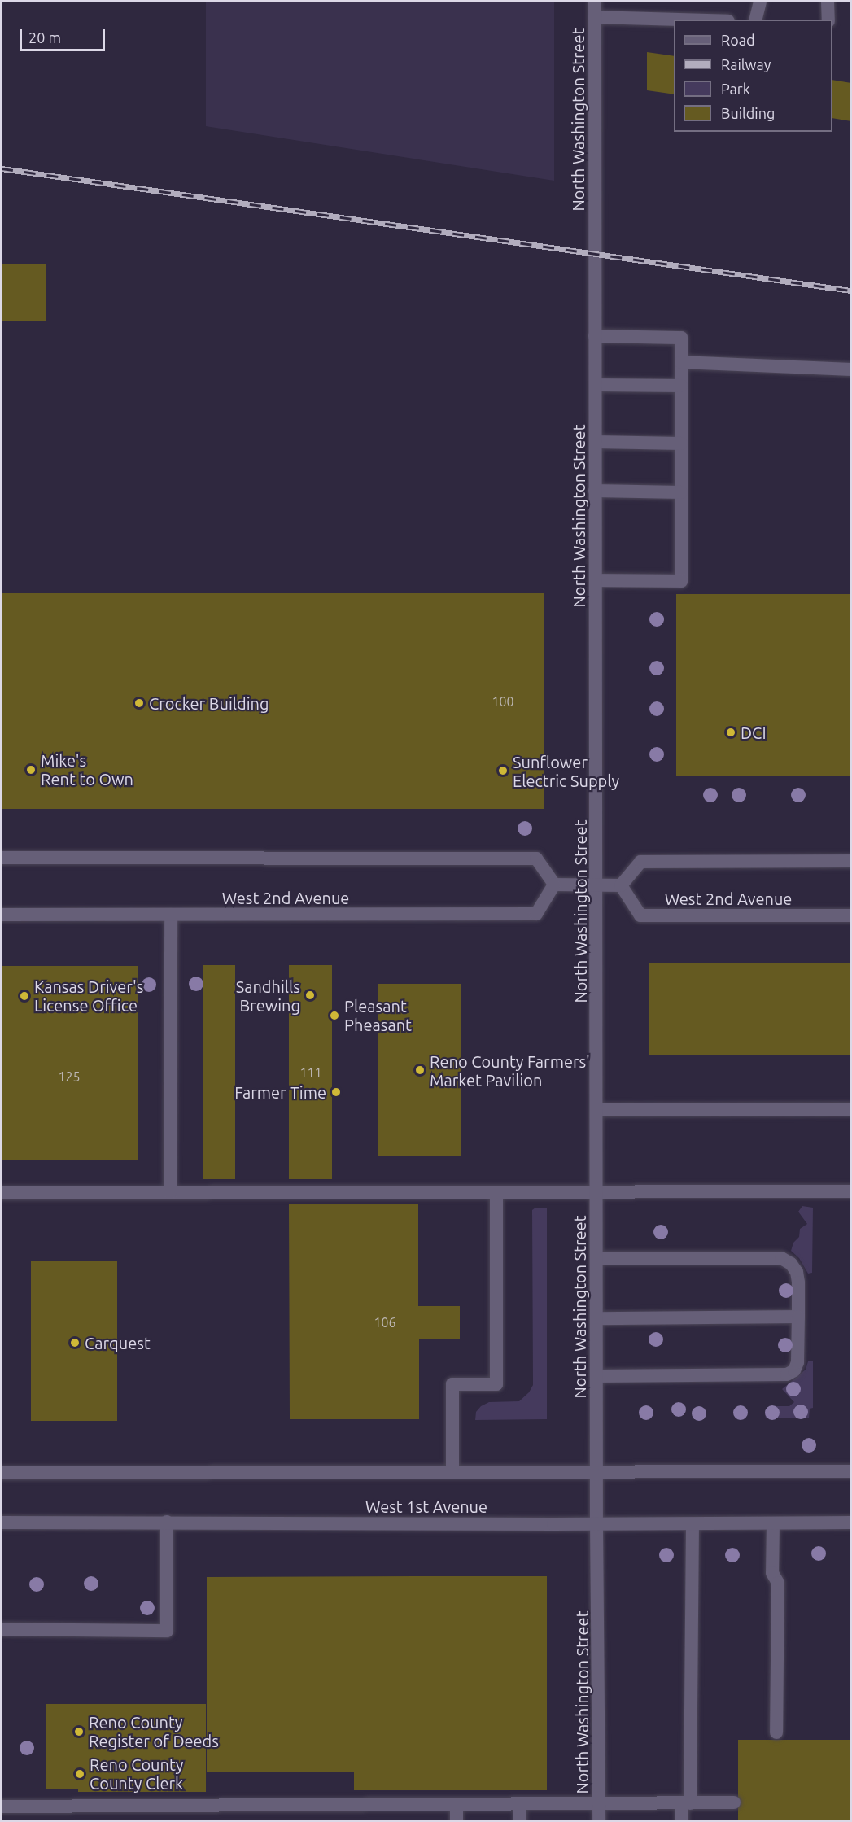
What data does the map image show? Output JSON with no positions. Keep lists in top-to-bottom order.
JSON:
{
  "streets": {
    "street": ["North Washington Street", "West 2nd Avenue", "West 1st Avenue"]
  },
  "crossings": [
    ["North Washington Street", "West 1st Avenue"]
  ],
  "places": [
    "Crocker Building",
    "DCI",
    "Mike's Rent to Own",
    "Sunflower Electric Supply",
    "Sandhills Brewing",
    "Kansas Driver's License Office",
    "Pleasant Pheasant",
    "Reno County Farmers' Market Pavilion",
    "Farmer Time",
    "Carquest",
    "Reno County Register of Deeds",
    "Reno County County Clerk"
  ],
  "house_numbers": [
    "100",
    "111",
    "125",
    "106"
  ],
  "legend": [
    "Road",
    "Railway",
    "Park",
    "Building"
  ],
  "scale_bar": "20 m"
}
